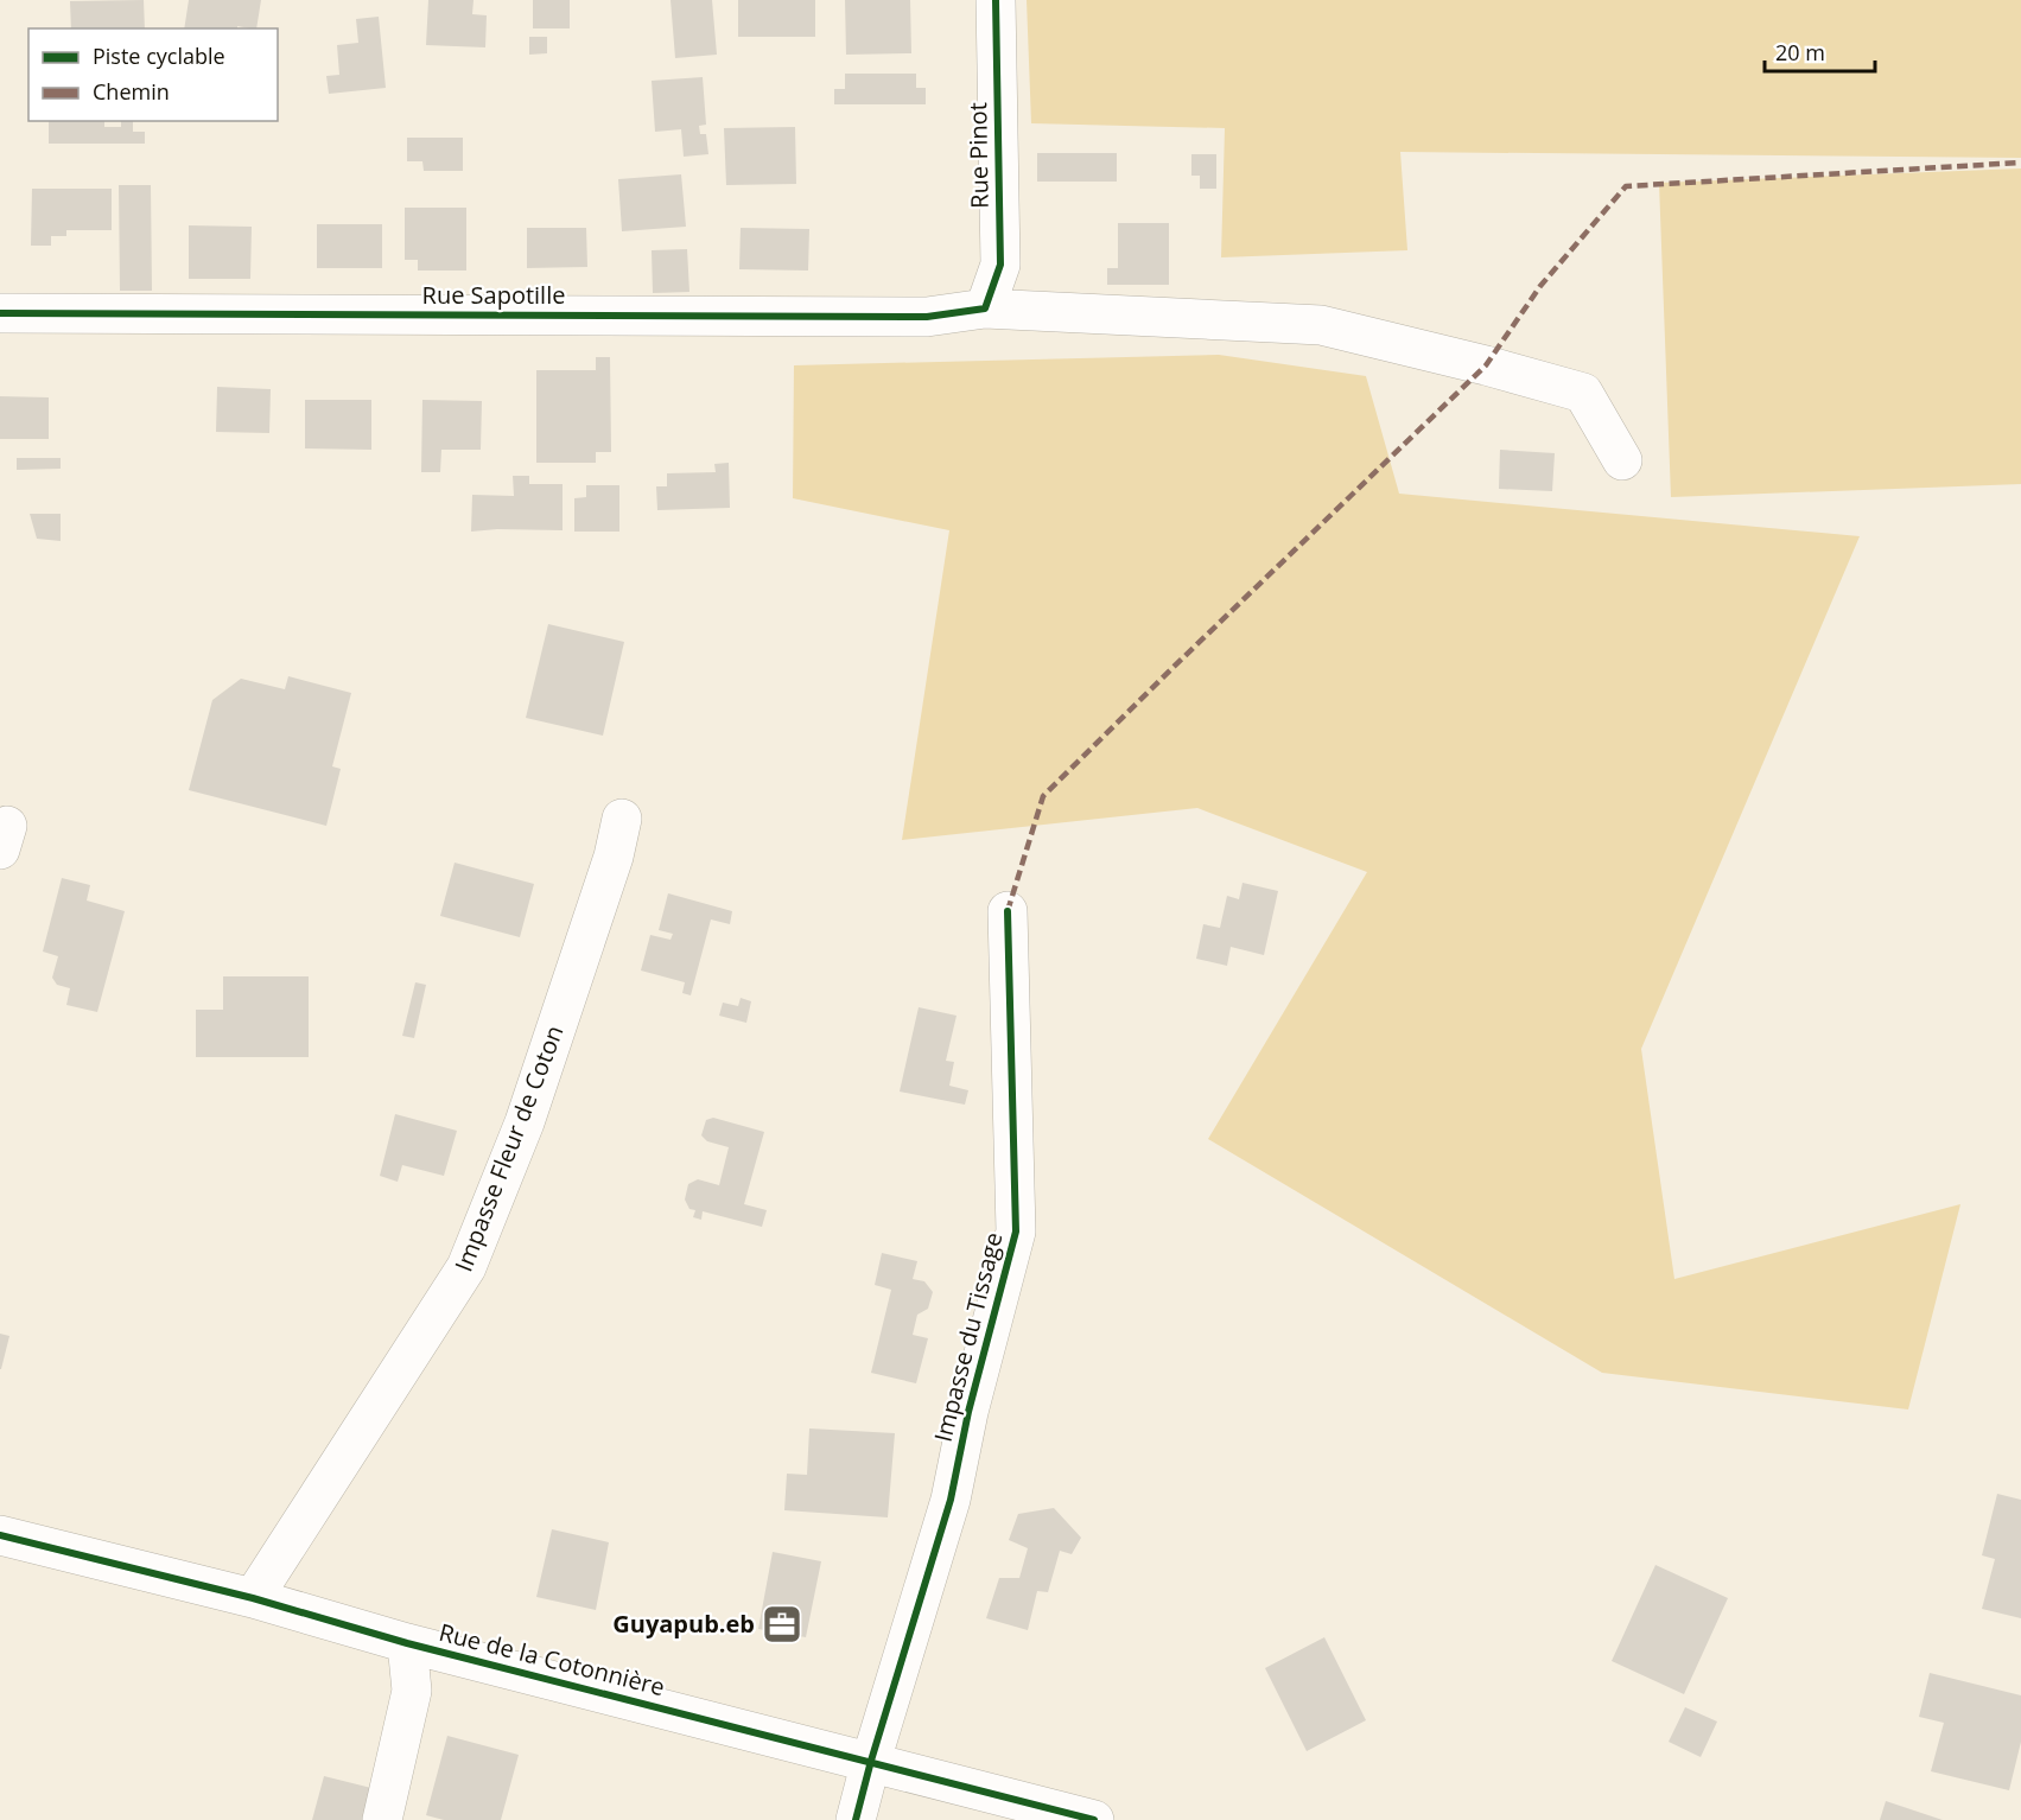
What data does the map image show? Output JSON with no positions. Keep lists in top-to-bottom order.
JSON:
{
  "streets": {
    "street": [
      "Rue Pinot",
      "Rue Sapotille",
      "Impasse Fleur de Coton",
      "Impasse du Tissage",
      "Rue de la Cotonnière"
    ]
  },
  "crossings": [
    ["Rue Pinot", "Rue Sapotille"],
    ["Impasse Fleur de Coton", "Rue de la Cotonnière"],
    ["Impasse du Tissage", "Rue de la Cotonnière"]
  ],
  "places": {
    "office": ["Guyapub.eb"]
  },
  "legend": ["Piste cyclable", "Chemin"],
  "scale_bar": "20 m"
}
